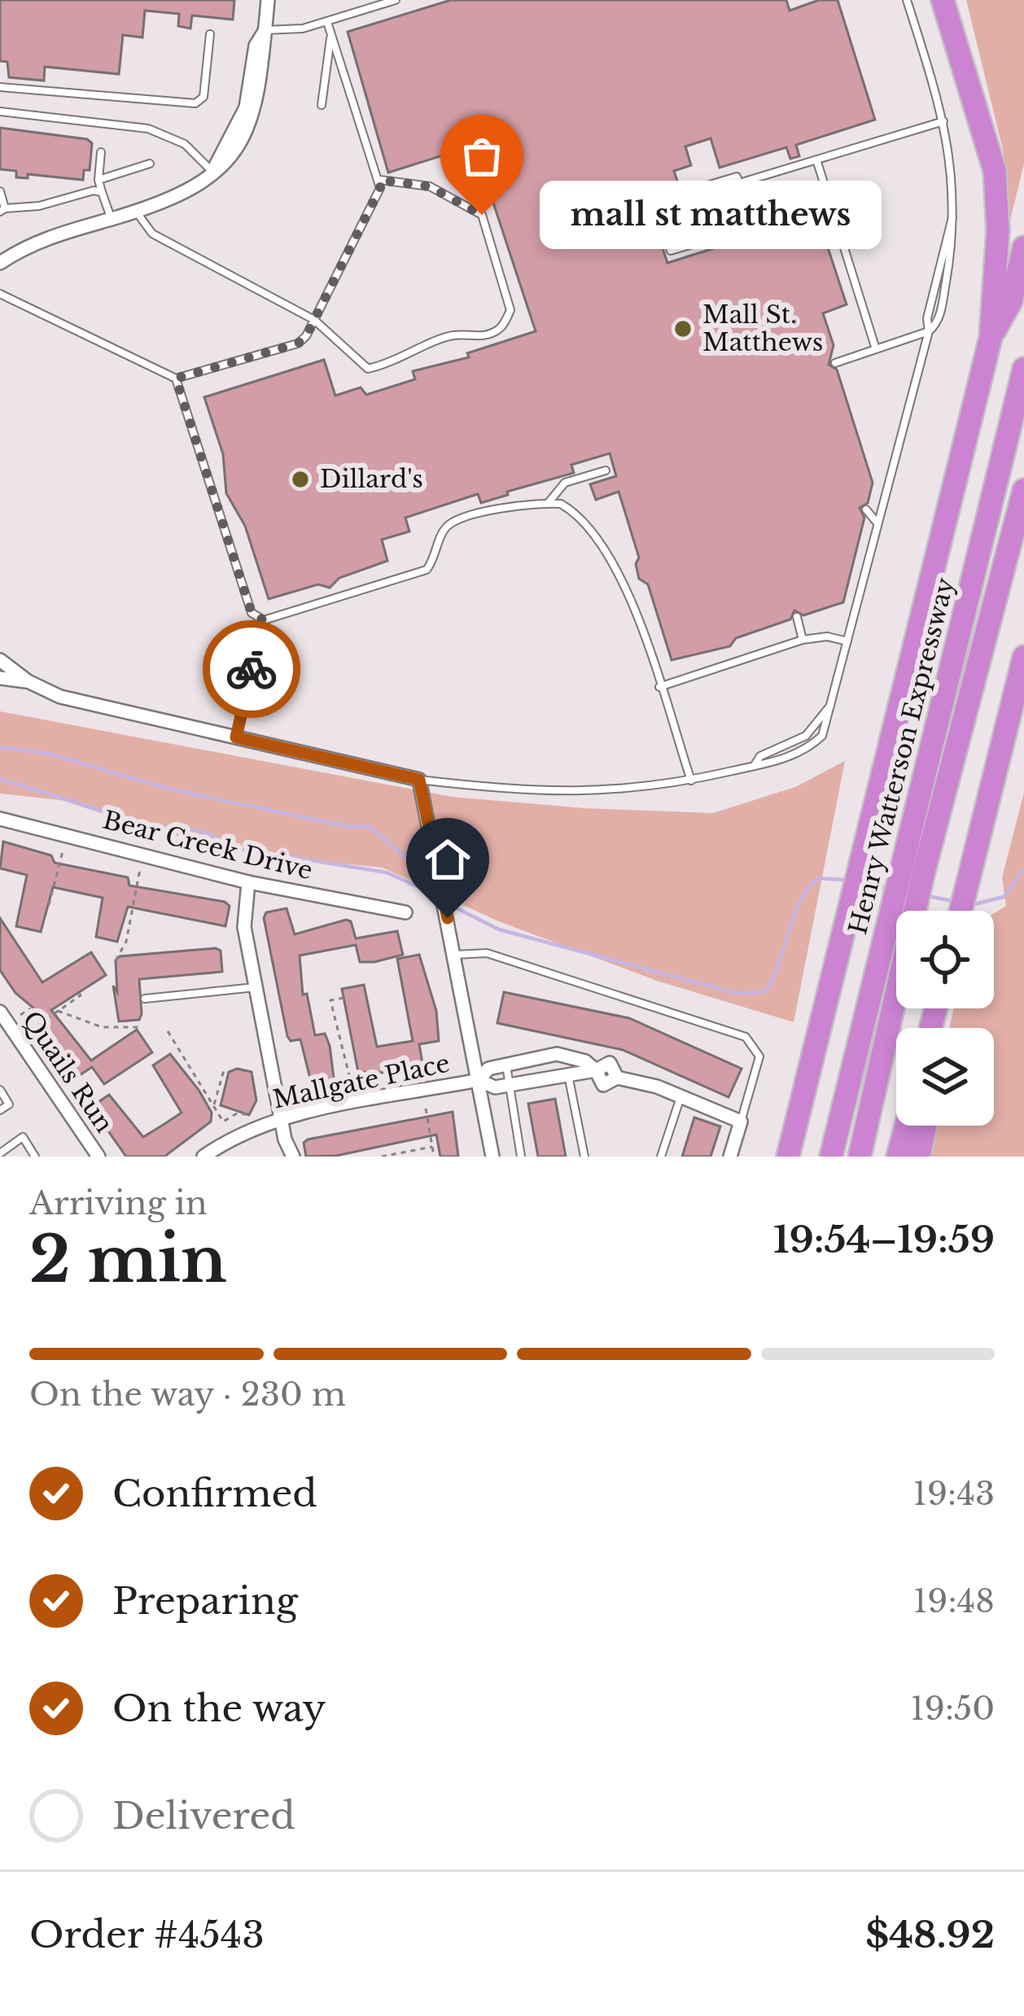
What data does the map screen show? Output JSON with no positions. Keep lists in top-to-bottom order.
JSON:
{
  "streets": {
    "highway": ["Henry Watterson Expressway"],
    "street": ["Bear Creek Drive", "Quails Run", "Mallgate Place"]
  },
  "places": ["mall st matthews", "Mall St. Matthews", "Dillard's"],
  "page": {
    "bubble": "mall st matthews",
    "heading": ["2 min", "Arriving in", "19:54–19:59"],
    "panel": ["Order #4543", "$48.92"],
    "bar": "On the way · 230 m",
    "list": [
      ["Confirmed", "19:43"],
      ["Preparing", "19:48"],
      ["On the way", "19:50"],
      "Delivered"
    ]
  }
}
